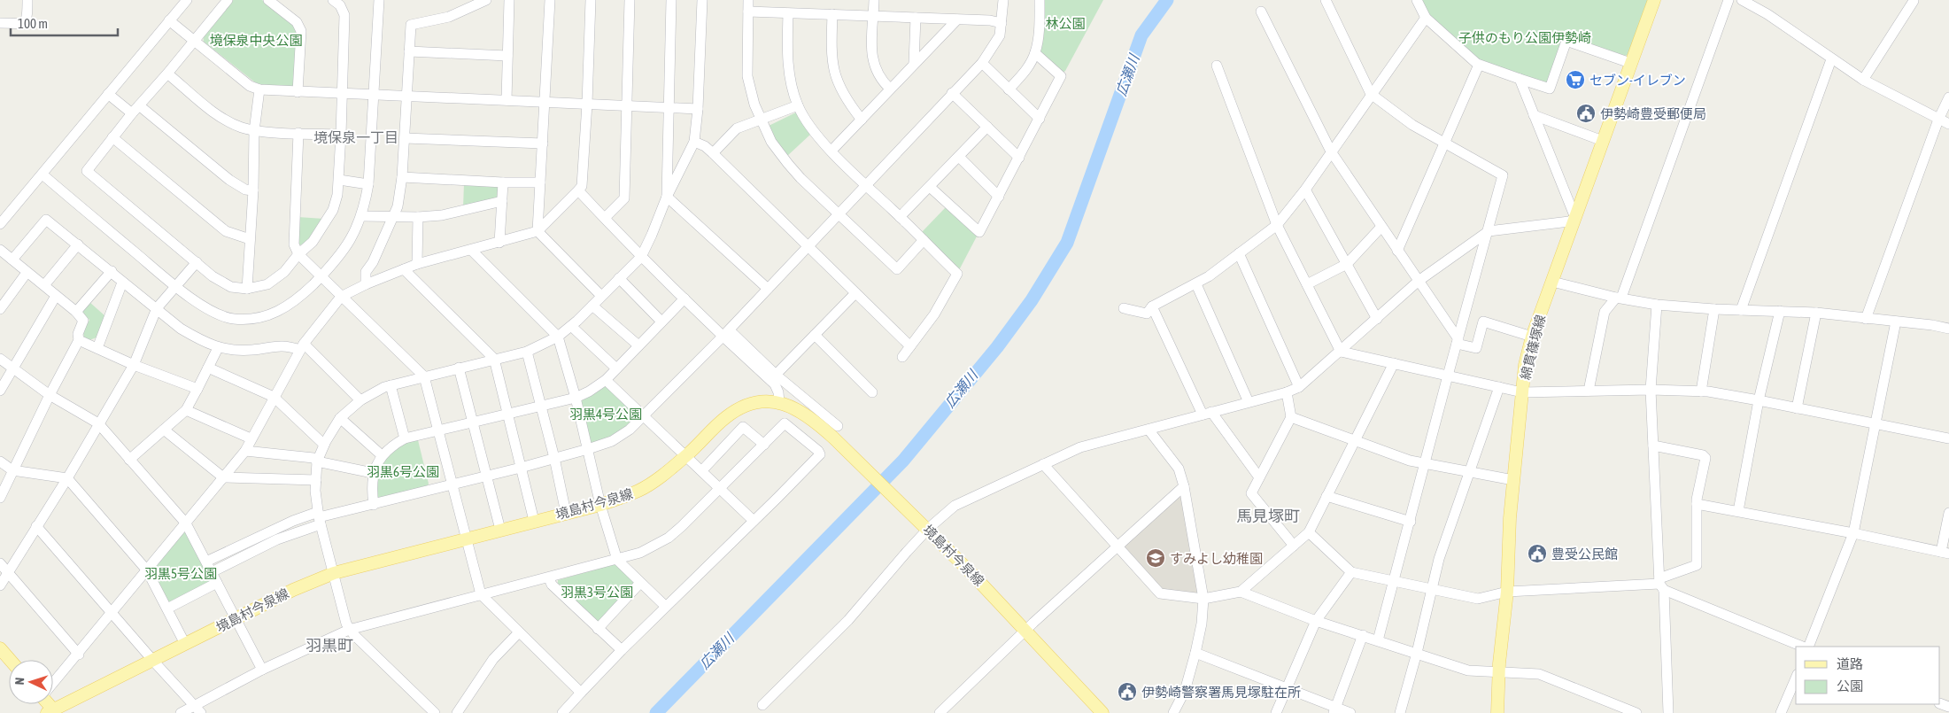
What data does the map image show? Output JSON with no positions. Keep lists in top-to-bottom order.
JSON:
{
  "streets": {
    "main road": ["綿貫篠塚線", "境島村今泉線"]
  },
  "districts": ["境保泉一丁目", "馬見塚町", "羽黒町"],
  "water": ["広瀬川"],
  "parks": [
    "林公園",
    "子供のもり公園伊勢崎",
    "境保泉中央公園",
    "羽黒4号公園",
    "羽黒6号公園",
    "羽黒5号公園",
    "羽黒3号公園"
  ],
  "places": {
    "supermarket": ["セブン-イレブン"],
    "public building": ["伊勢崎豊受郵便局", "豊受公民館", "伊勢崎警察署馬見塚駐在所"],
    "school or university": ["すみよし幼稚園"]
  },
  "legend": ["道路", "公園"],
  "scale_bar": "100 m",
  "north": "left"
}
